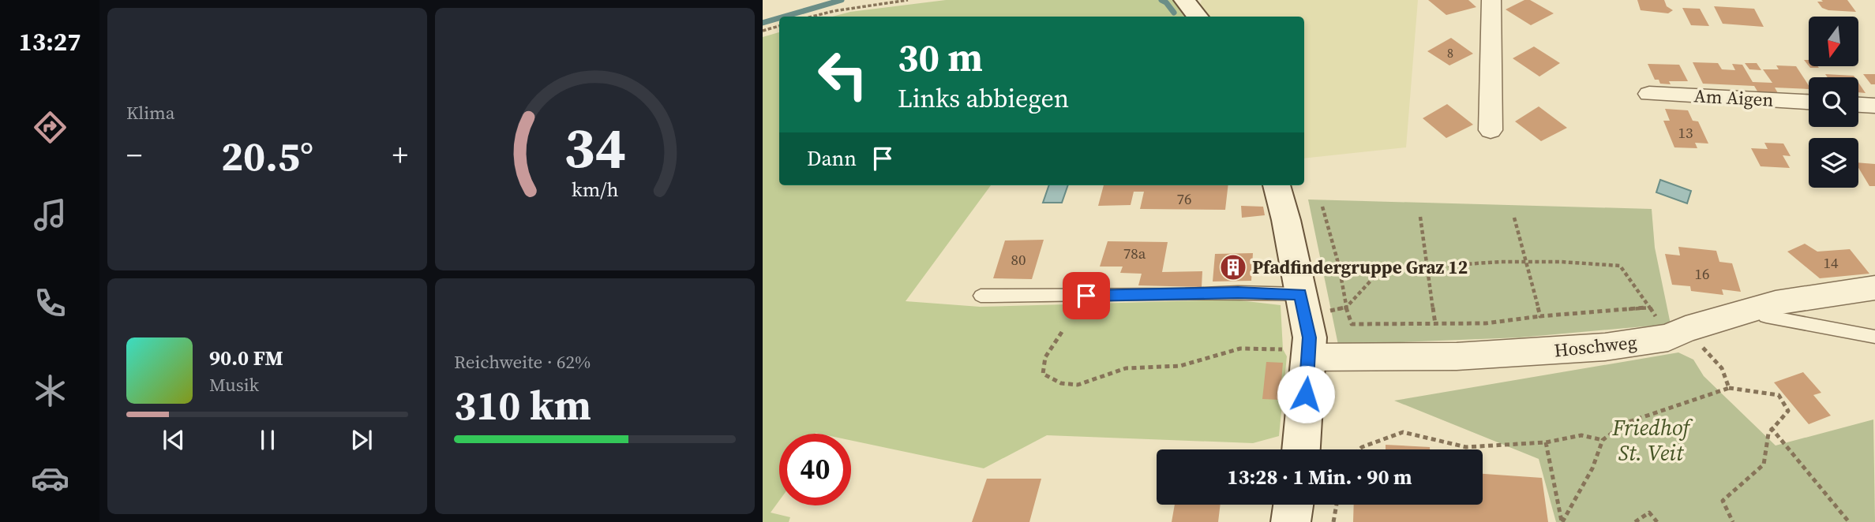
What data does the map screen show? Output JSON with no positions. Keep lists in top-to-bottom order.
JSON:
{
  "streets": {
    "street": ["Am Aigen", "Hoschweg"]
  },
  "parks": ["Friedhof St. Veit"],
  "places": {
    "building": ["Pfadfindergruppe Graz 12"]
  },
  "house_numbers": [
    "8",
    "13",
    "76",
    "78a",
    "80",
    "14",
    "16"
  ],
  "north": "bottom",
  "page": {
    "tabs": "13:27",
    "tile": [
      "Klima",
      ["Reichweite · 62%", "310 km"]
    ],
    "turn": ["30 m", "Links abbiegen"],
    "then": "Dann",
    "heat": ["−", "20.5°", "+"],
    "song": ["90.0 FM", "Musik"],
    "limit": "40",
    "trip": "13:28 · 1 Min. · 90 m",
    "gauge": ["34", "km/h"]
  }
}
